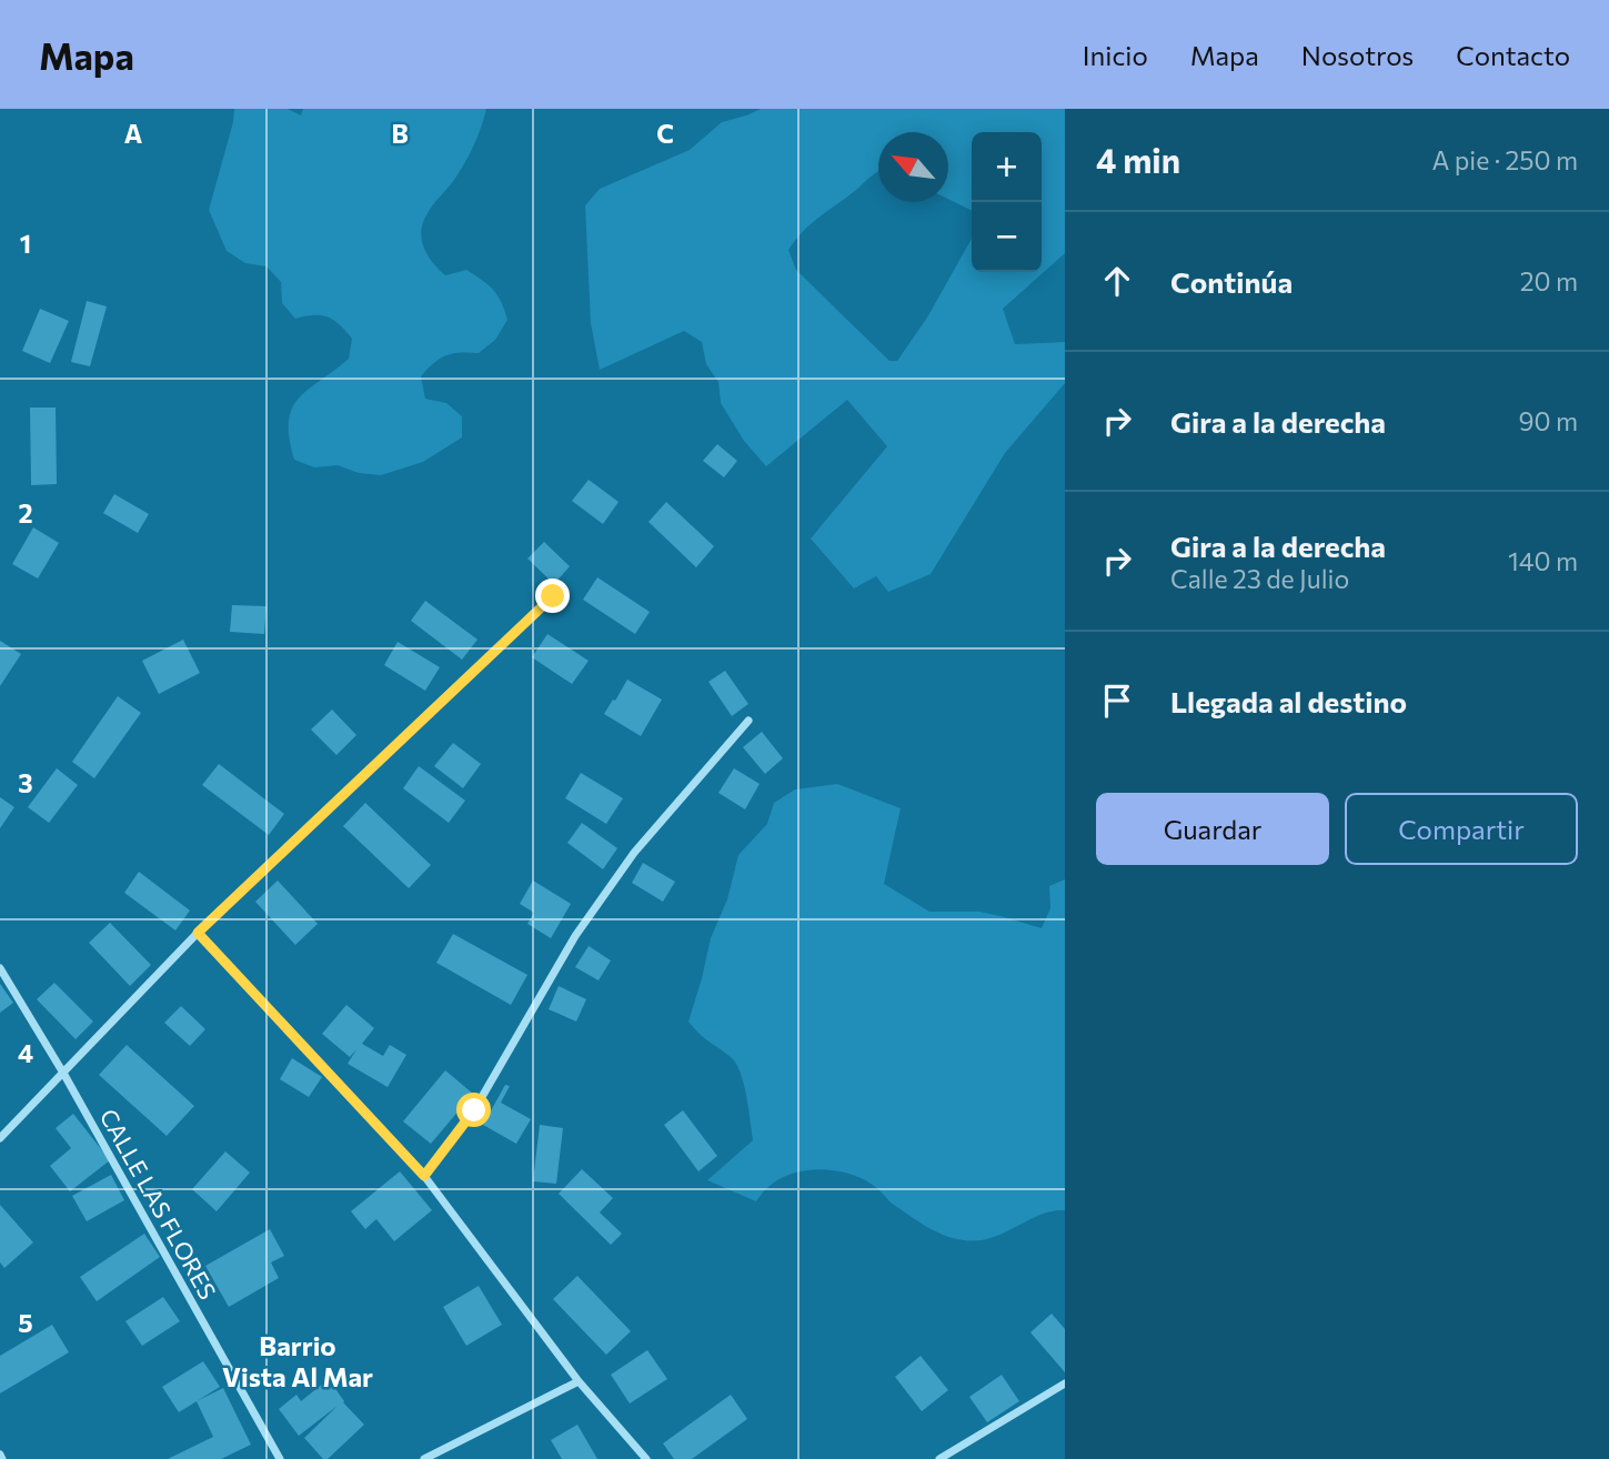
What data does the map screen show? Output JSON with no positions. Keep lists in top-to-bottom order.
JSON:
{
  "streets": {
    "street": ["CALLE LAS FLORES"]
  },
  "districts": ["Barrio Vista Al Mar"],
  "north": "top left",
  "page": {
    "header": "Mapa",
    "nav": [
      "Inicio",
      "Mapa",
      "Nosotros",
      "Contacto"
    ],
    "heading": ["4 min", "A pie · 250 m"],
    "map_buttons": ["+", "−"],
    "list": [
      ["Continúa", "20 m"],
      ["Gira a la derecha", "90 m"],
      ["Gira a la derecha", "Calle 23 de Julio", "140 m"],
      "Llegada al destino"
    ],
    "buttons": ["Guardar", "Compartir"]
  },
  "grid": {
    "columns": ["A", "B", "C"],
    "rows": [
      "1",
      "2",
      "3",
      "4",
      "5"
    ]
  }
}
